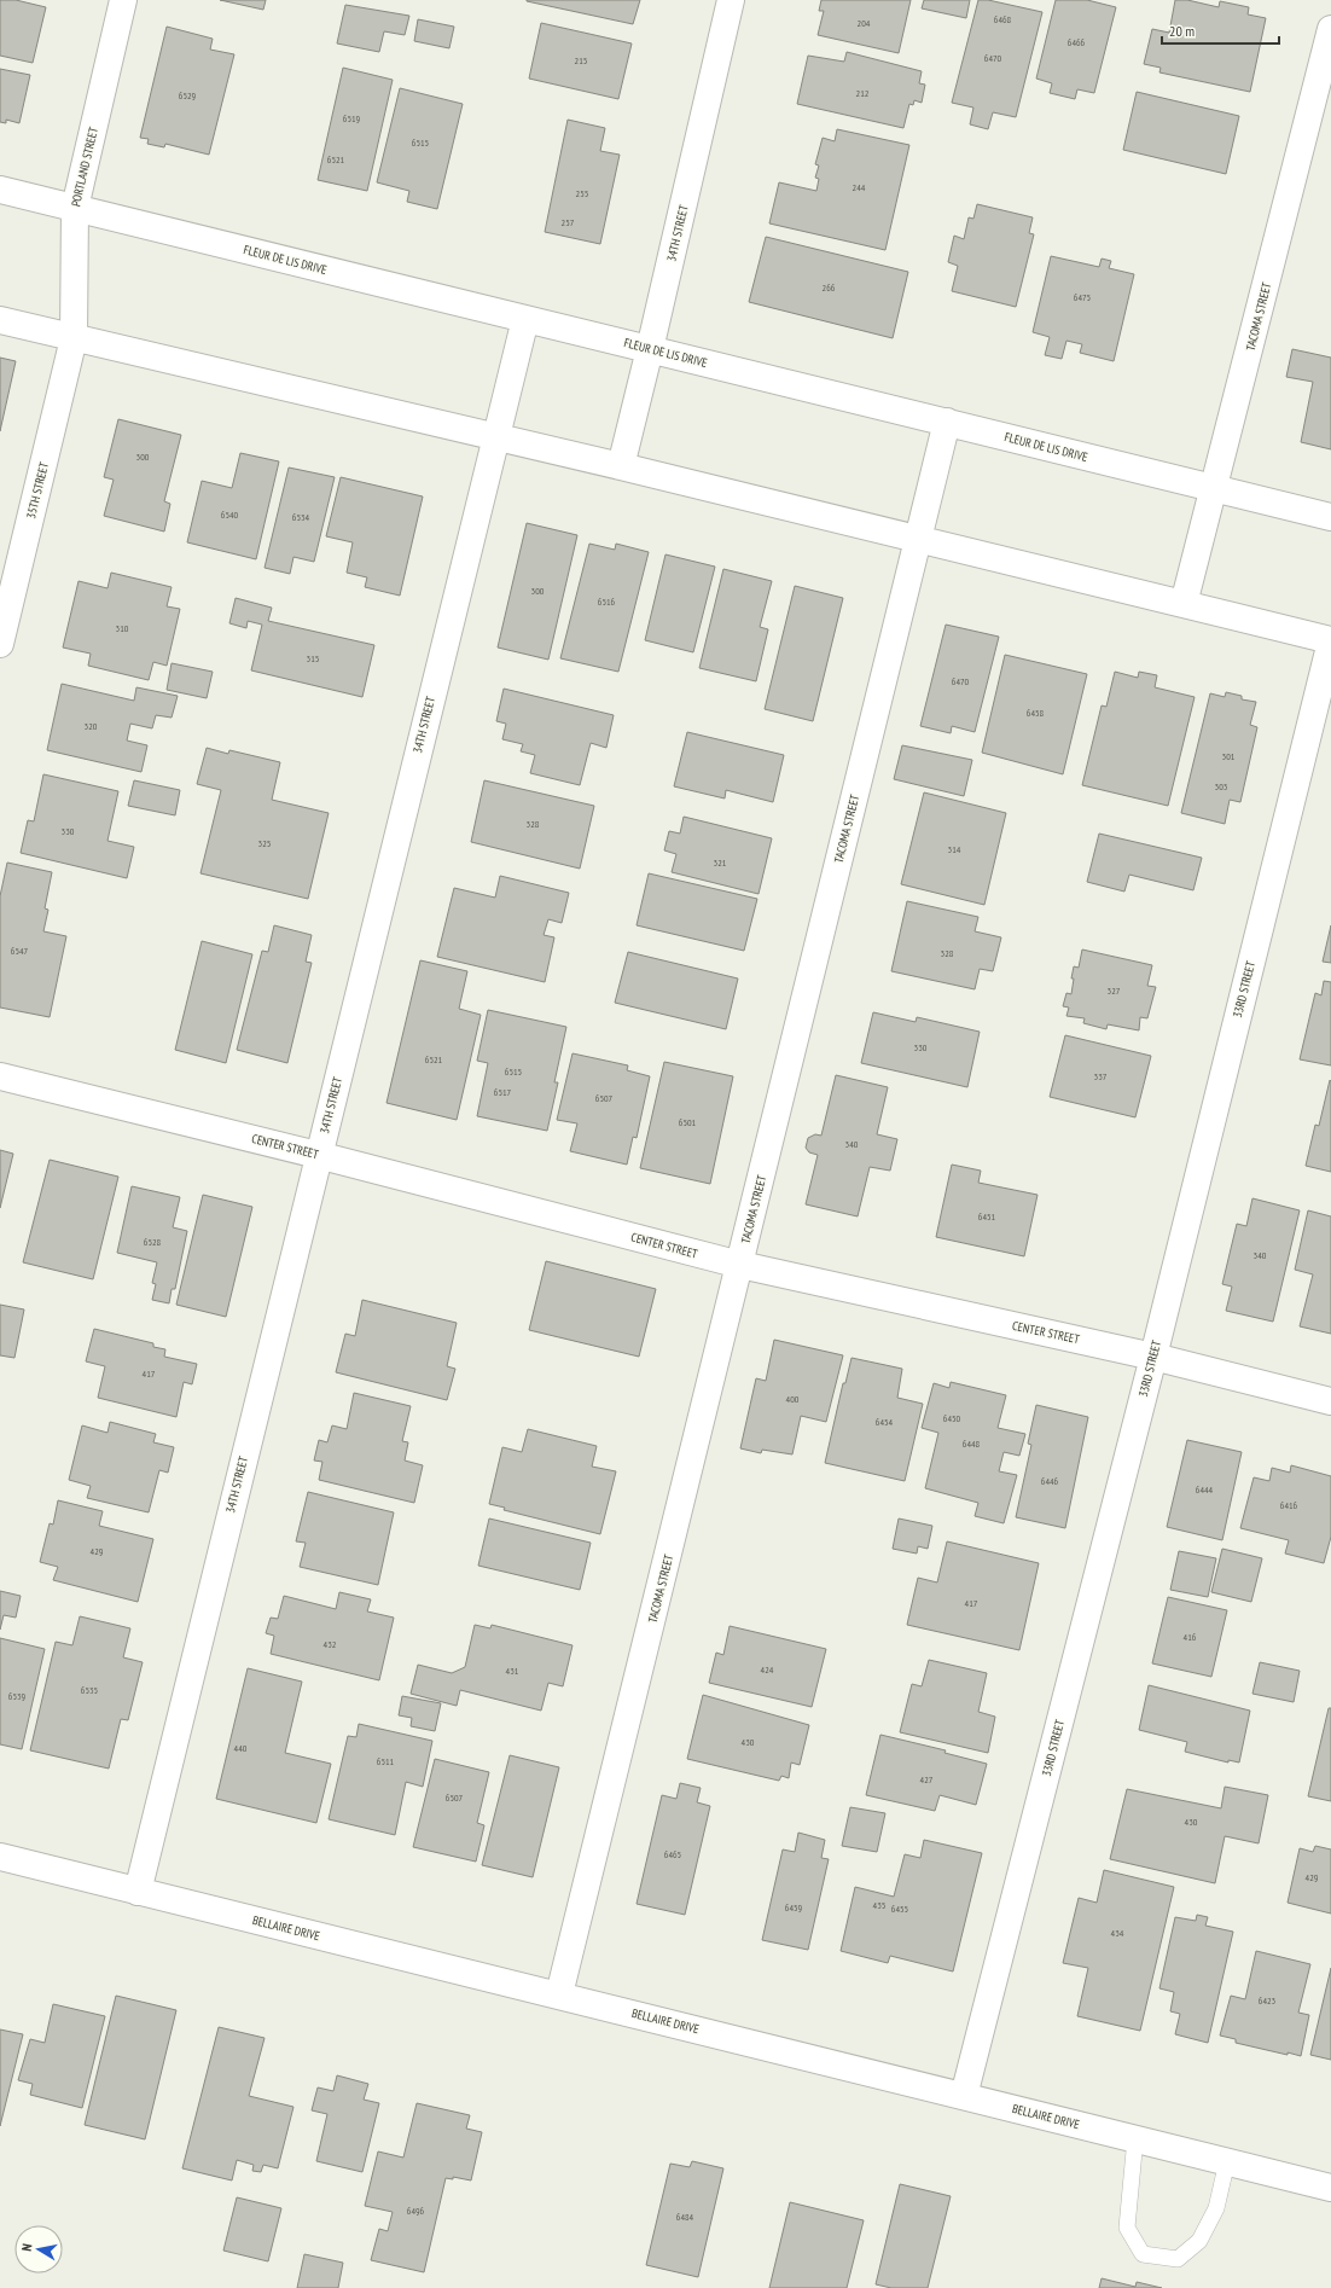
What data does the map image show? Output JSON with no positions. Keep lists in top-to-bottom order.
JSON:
{
  "streets": {
    "street": [
      "PORTLAND STREET",
      "34TH STREET",
      "FLEUR DE LIS DRIVE",
      "TACOMA STREET",
      "35TH STREET",
      "33RD STREET",
      "CENTER STREET",
      "BELLAIRE DRIVE"
    ]
  },
  "crossings": [
    ["PORTLAND STREET", "FLEUR DE LIS DRIVE"],
    ["PORTLAND STREET", "35TH STREET"],
    ["34TH STREET", "FLEUR DE LIS DRIVE"],
    ["34TH STREET", "CENTER STREET"],
    ["34TH STREET", "BELLAIRE DRIVE"],
    ["FLEUR DE LIS DRIVE", "TACOMA STREET"],
    ["TACOMA STREET", "CENTER STREET"],
    ["TACOMA STREET", "BELLAIRE DRIVE"],
    ["33RD STREET", "CENTER STREET"],
    ["33RD STREET", "BELLAIRE DRIVE"]
  ],
  "house_numbers": [
    "6468",
    "204",
    "6466",
    "6470",
    "215",
    "212",
    "6529",
    "6519",
    "6515",
    "6521",
    "244",
    "255",
    "257",
    "266",
    "6475",
    "300",
    "6540",
    "6534",
    "300",
    "6516",
    "310",
    "315",
    "6470",
    "6458",
    "320",
    "301",
    "303",
    "328",
    "330",
    "325",
    "314",
    "321",
    "6547",
    "328",
    "327",
    "330",
    "6521",
    "6515",
    "337",
    "6517",
    "6507",
    "6501",
    "340",
    "6451",
    "6528",
    "340",
    "417",
    "400",
    "6450",
    "6454",
    "6448",
    "6446",
    "6444",
    "6416",
    "429",
    "417",
    "416",
    "432",
    "424",
    "431",
    "6535",
    "6539",
    "430",
    "440",
    "6511",
    "427",
    "6507",
    "430",
    "6465",
    "429",
    "435",
    "6459",
    "6455",
    "434",
    "6423",
    "6496",
    "6484"
  ],
  "scale_bar": "20 m",
  "north": "left"
}
